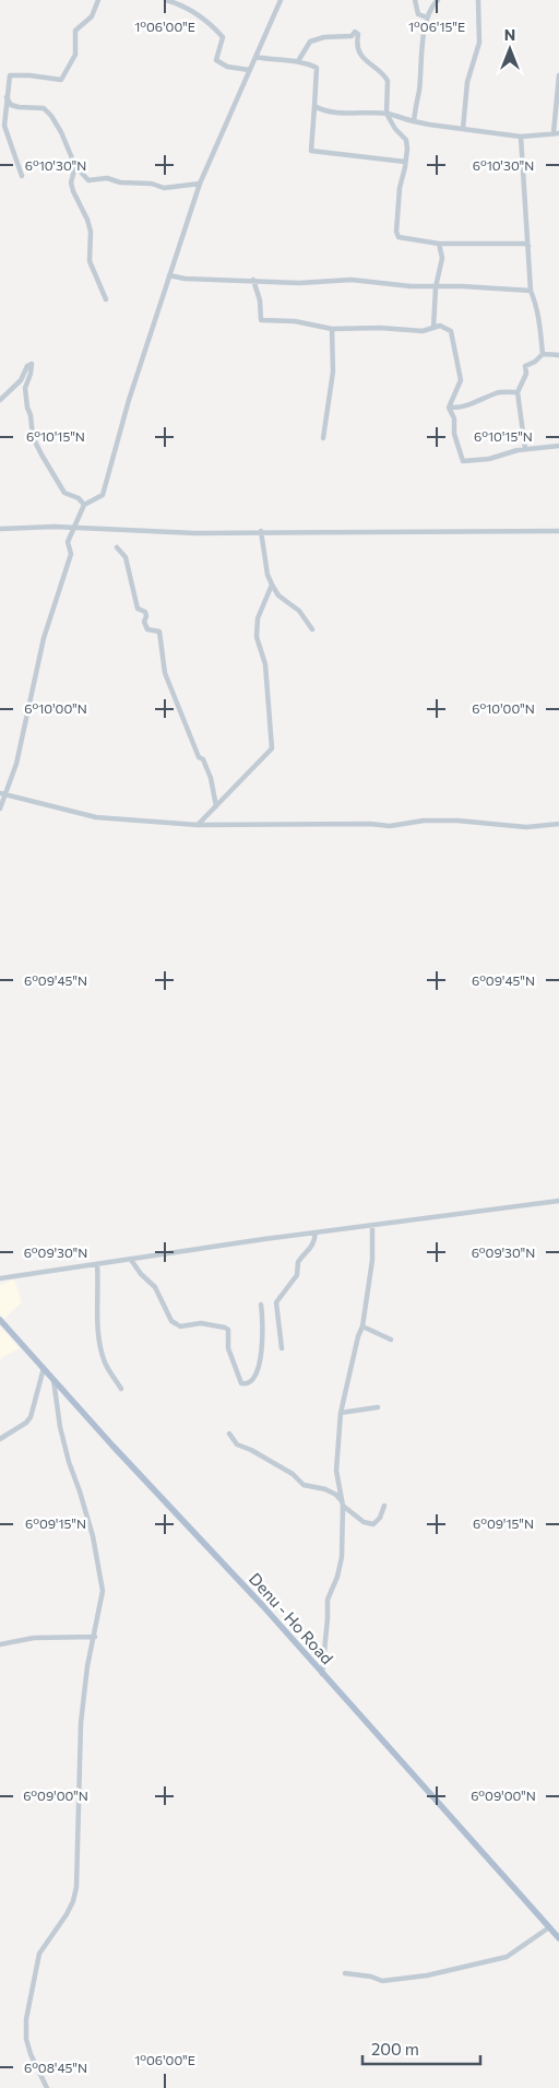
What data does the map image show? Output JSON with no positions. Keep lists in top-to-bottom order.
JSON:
{
  "streets": {
    "main road": ["Denu - Ho Road"]
  },
  "scale_bar": "200 m",
  "north": "top",
  "coordinates": [
    "1°06'00\"E",
    "1°06'15\"E",
    "6°10'30\"N",
    "6°10'15\"N",
    "6°10'00\"N",
    "6°09'45\"N",
    "6°09'30\"N",
    "6°09'15\"N",
    "6°09'00\"N",
    "6°08'45\"N"
  ]
}
